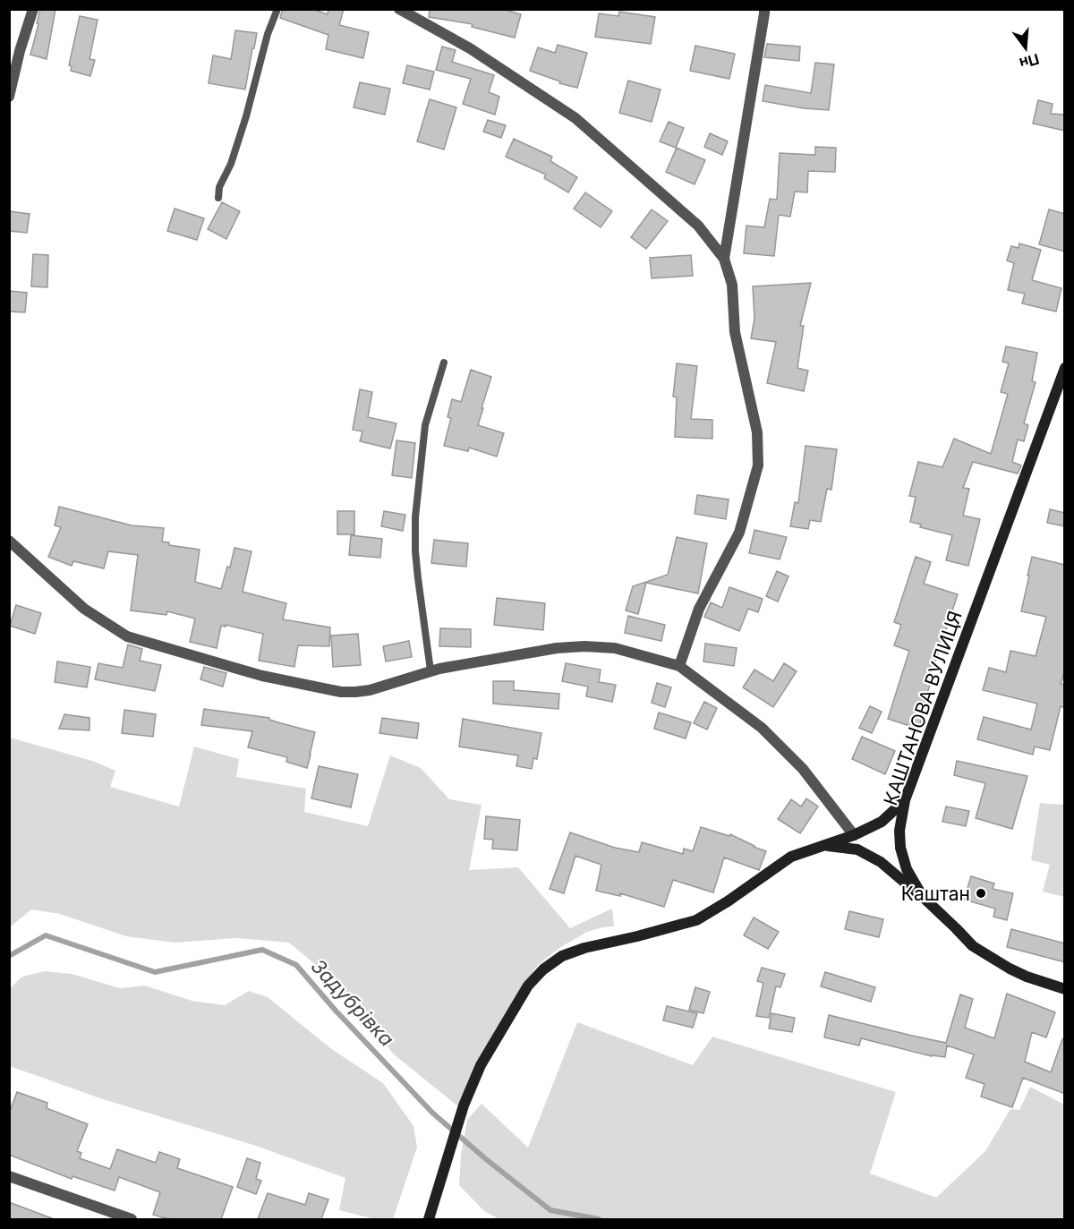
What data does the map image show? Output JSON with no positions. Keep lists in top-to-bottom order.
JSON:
{
  "streets": {
    "main road": ["КАШТАНОВА ВУЛИЦЯ"]
  },
  "water": ["Задубрівка"],
  "places": ["Каштан"],
  "north": "bottom"
}
